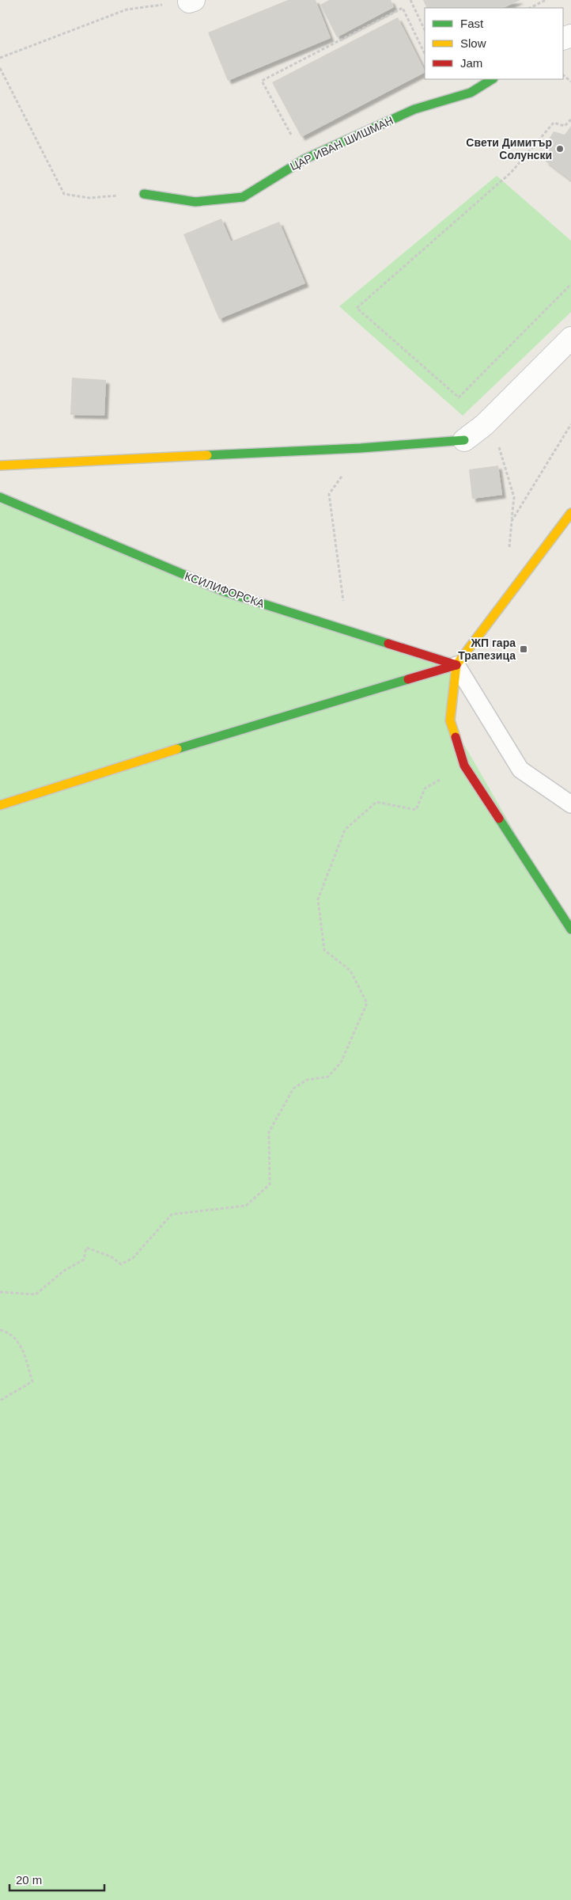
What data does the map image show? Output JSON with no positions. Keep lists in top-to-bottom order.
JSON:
{
  "streets": {
    "street": ["ЦАР ИВАН ШИШМАН", "КСИЛИФОРСКА"]
  },
  "places": {
    "other": ["Свети Димитър Солунски"],
    "transit": ["ЖП гара Трапезица"]
  },
  "legend": ["Fast", "Slow", "Jam"],
  "scale_bar": "20 m"
}
